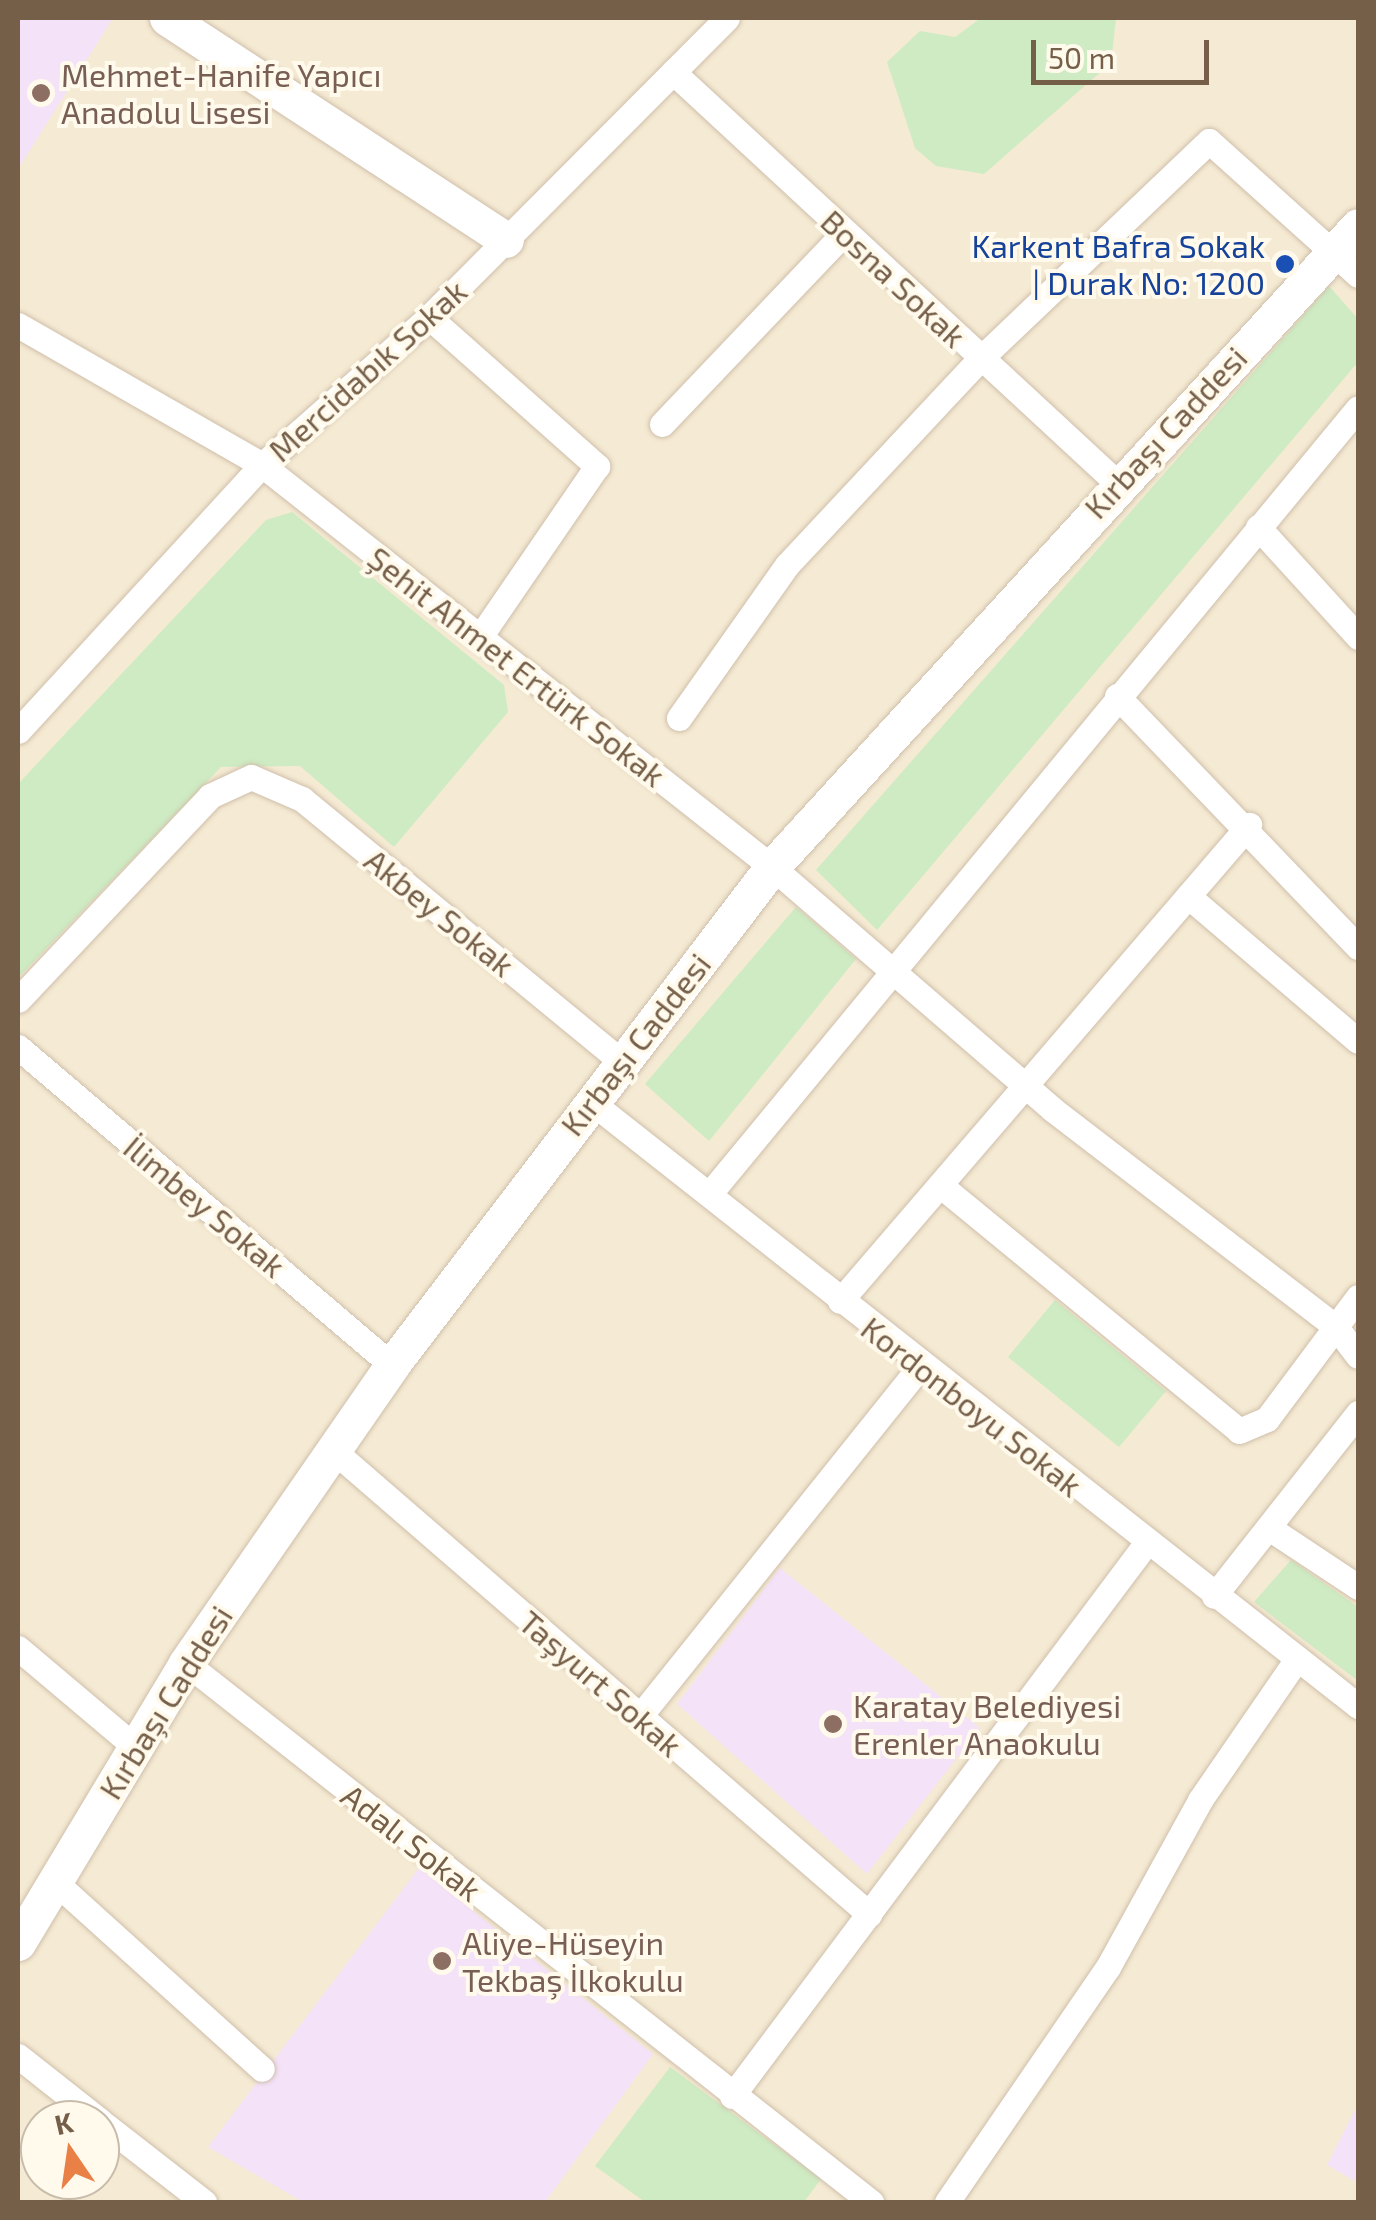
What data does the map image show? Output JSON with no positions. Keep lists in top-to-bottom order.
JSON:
{
  "streets": {
    "street": [
      "Bosna Sokak",
      "Mercidabık Sokak",
      "Kırbaşı Caddesi",
      "Şehit Ahmet Ertürk Sokak",
      "Akbey Sokak",
      "İlimbey Sokak",
      "Kordonboyu Sokak",
      "Taşyurt Sokak",
      "Adalı Sokak"
    ]
  },
  "crossings": [
    ["Bosna Sokak", "Mercidabık Sokak"],
    ["Bosna Sokak", "Kırbaşı Caddesi"],
    ["Mercidabık Sokak", "Şehit Ahmet Ertürk Sokak"],
    ["Kırbaşı Caddesi", "Şehit Ahmet Ertürk Sokak"],
    ["Kırbaşı Caddesi", "Akbey Sokak"],
    ["Kırbaşı Caddesi", "İlimbey Sokak"],
    ["Kırbaşı Caddesi", "Kordonboyu Sokak"],
    ["Kırbaşı Caddesi", "Taşyurt Sokak"],
    ["Kırbaşı Caddesi", "Adalı Sokak"]
  ],
  "places": [
    "Mehmet-Hanife Yapıcı Anadolu Lisesi",
    "Karkent Bafra Sokak | Durak No: 1200",
    "Karatay Belediyesi Erenler Anaokulu",
    "Aliye-Hüseyin Tekbaş İlkokulu"
  ],
  "scale_bar": "50 m",
  "north": "top"
}
